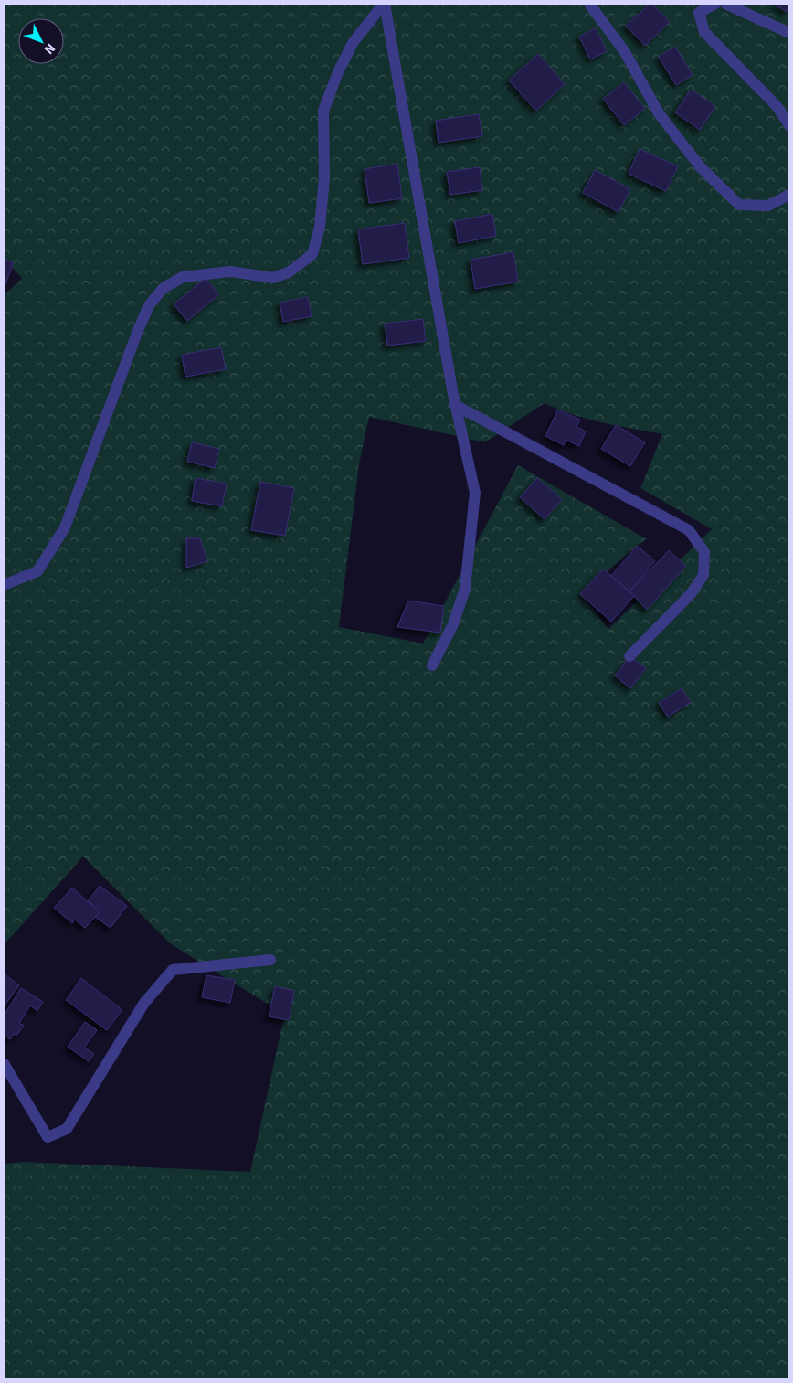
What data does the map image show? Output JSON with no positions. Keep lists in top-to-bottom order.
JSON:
{
  "north": "bottom right"
}
